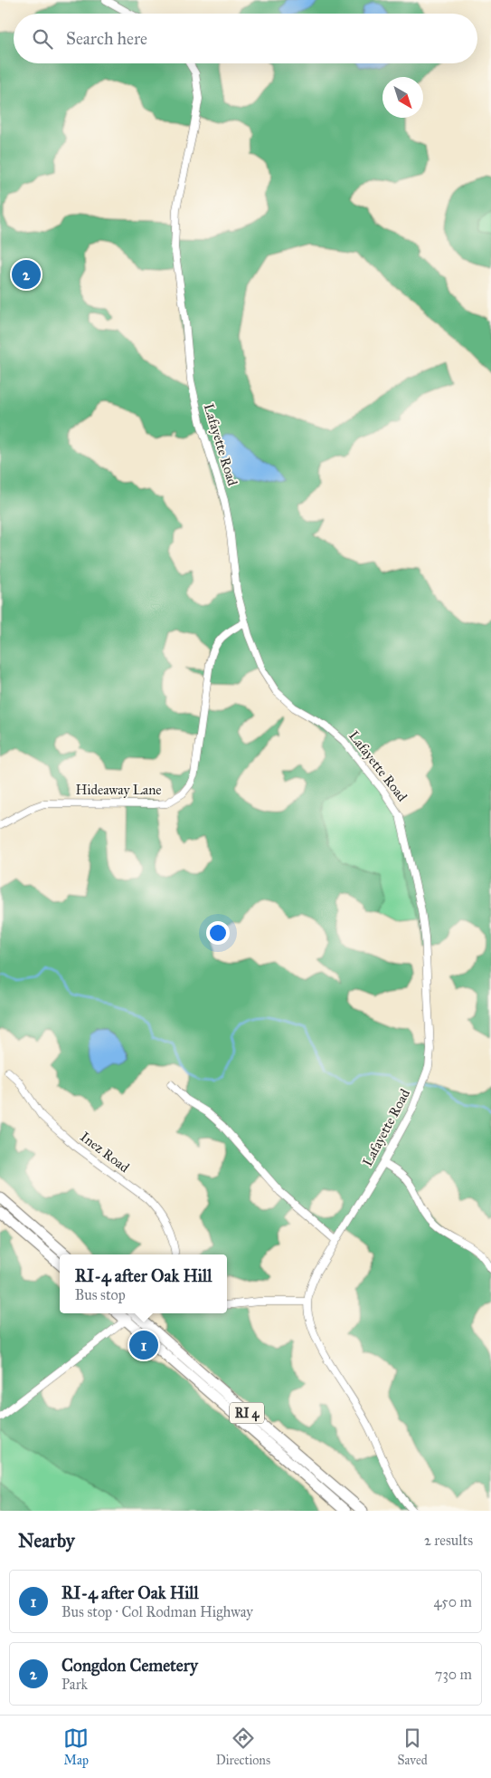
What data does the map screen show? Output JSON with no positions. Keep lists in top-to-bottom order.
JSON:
{
  "streets": {
    "highway": ["RI 4"],
    "street": ["Lafayette Road", "Hideaway Lane", "Inez Road"]
  },
  "crossings": [
    ["Lafayette Road", "Hideaway Lane"]
  ],
  "north": "bottom right",
  "page": {
    "search": "Search here",
    "pins": ["2", "1"],
    "popup": ["RI-4 after Oak Hill", "Bus stop"],
    "heading": ["Nearby", "2 results"],
    "list": [
      {
        "mark": "1",
        "name": "RI-4 after Oak Hill",
        "note": "Bus stop · Col Rodman Highway",
        "value": "450 m"
      },
      {
        "mark": "2",
        "name": "Congdon Cemetery",
        "note": "Park",
        "value": "730 m"
      }
    ],
    "nav": ["Map", "Directions", "Saved"]
  }
}
